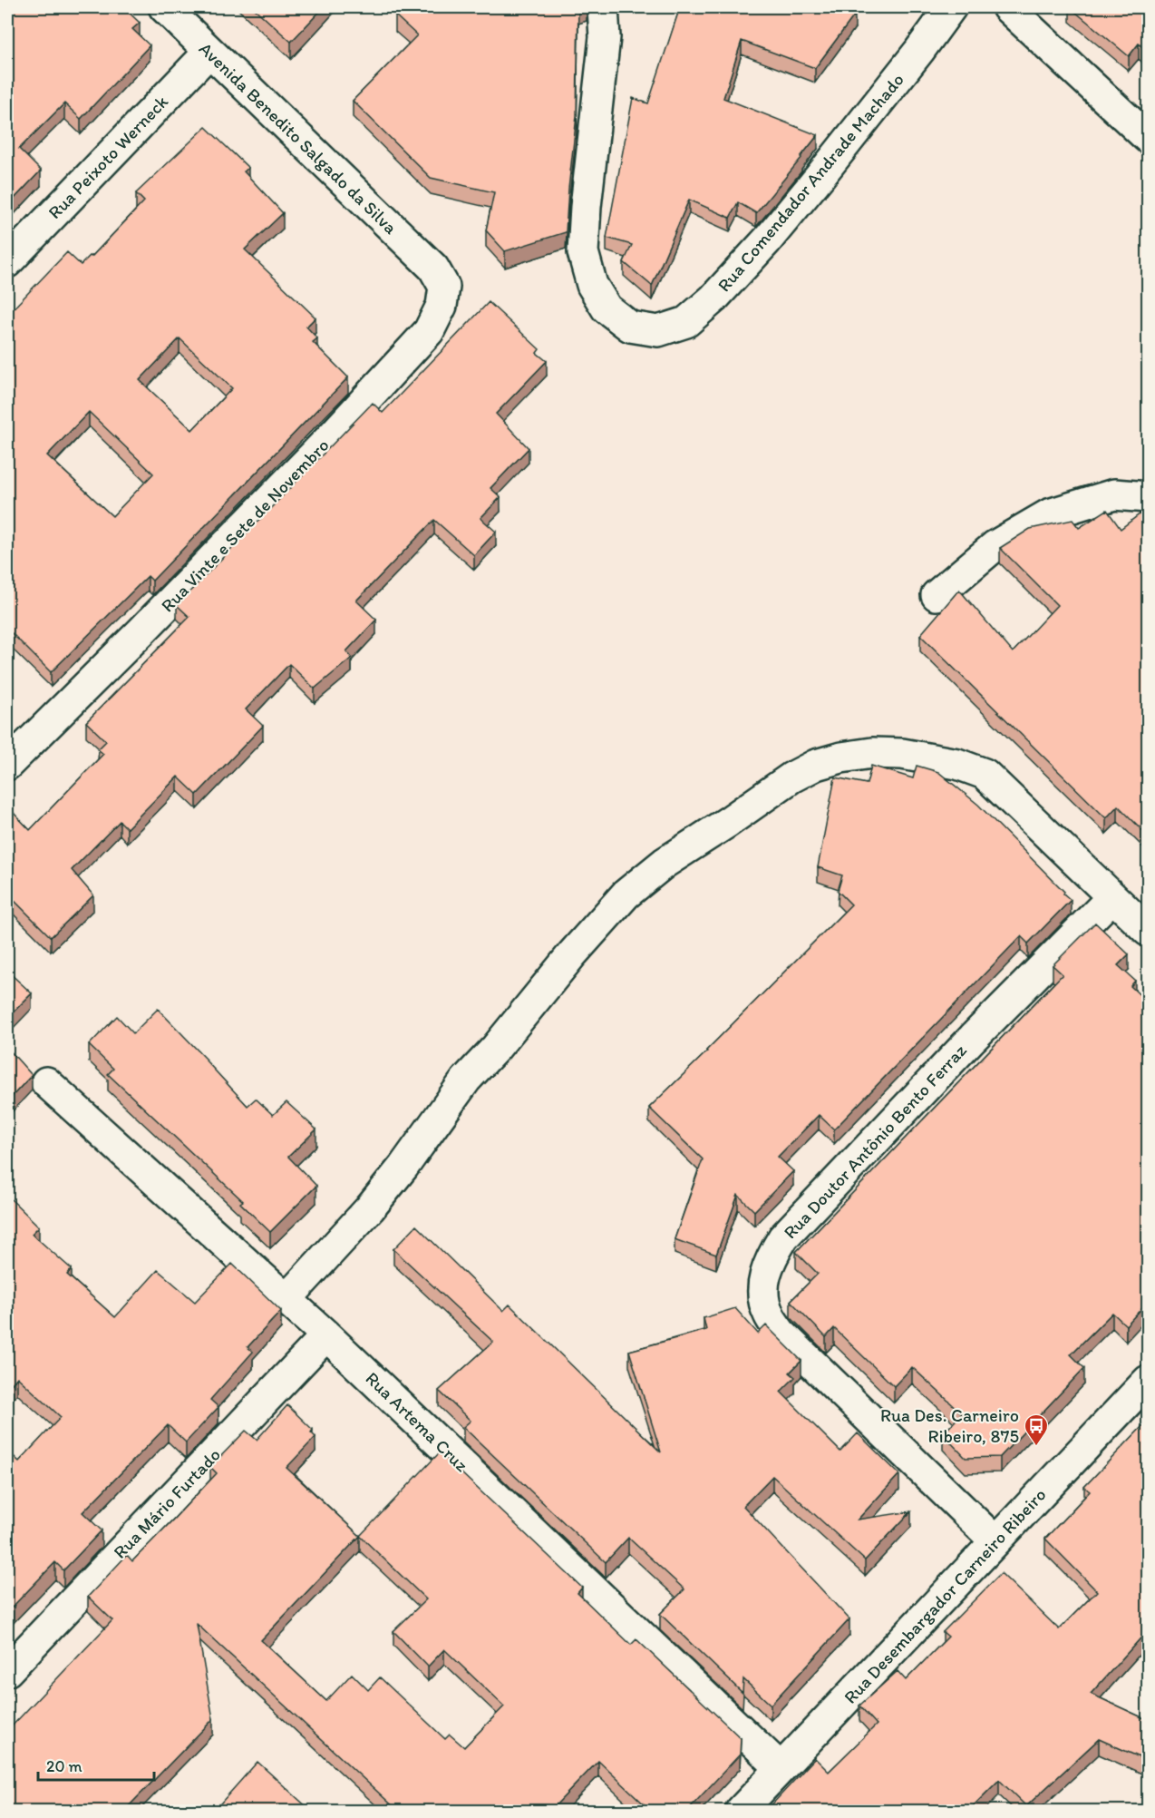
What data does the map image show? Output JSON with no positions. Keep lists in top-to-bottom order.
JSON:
{
  "streets": {
    "street": [
      "Avenida Benedito Salgado da Silva",
      "Rua Peixoto Werneck",
      "Rua Comendador Andrade Machado",
      "Rua Vinte e Sete de Novembro",
      "Rua Doutor Antônio Bento Ferraz",
      "Rua Artema Cruz",
      "Rua Mário Furtado",
      "Rua Desembargador Carneiro Ribeiro"
    ]
  },
  "crossings": [
    ["Avenida Benedito Salgado da Silva", "Rua Peixoto Werneck"],
    ["Avenida Benedito Salgado da Silva", "Rua Vinte e Sete de Novembro"],
    ["Rua Doutor Antônio Bento Ferraz", "Rua Desembargador Carneiro Ribeiro"],
    ["Rua Artema Cruz", "Rua Mário Furtado"],
    ["Rua Artema Cruz", "Rua Desembargador Carneiro Ribeiro"]
  ],
  "places": {
    "bus stop": ["Rua Des. Carneiro Ribeiro, 875"]
  },
  "scale_bar": "20 m"
}
